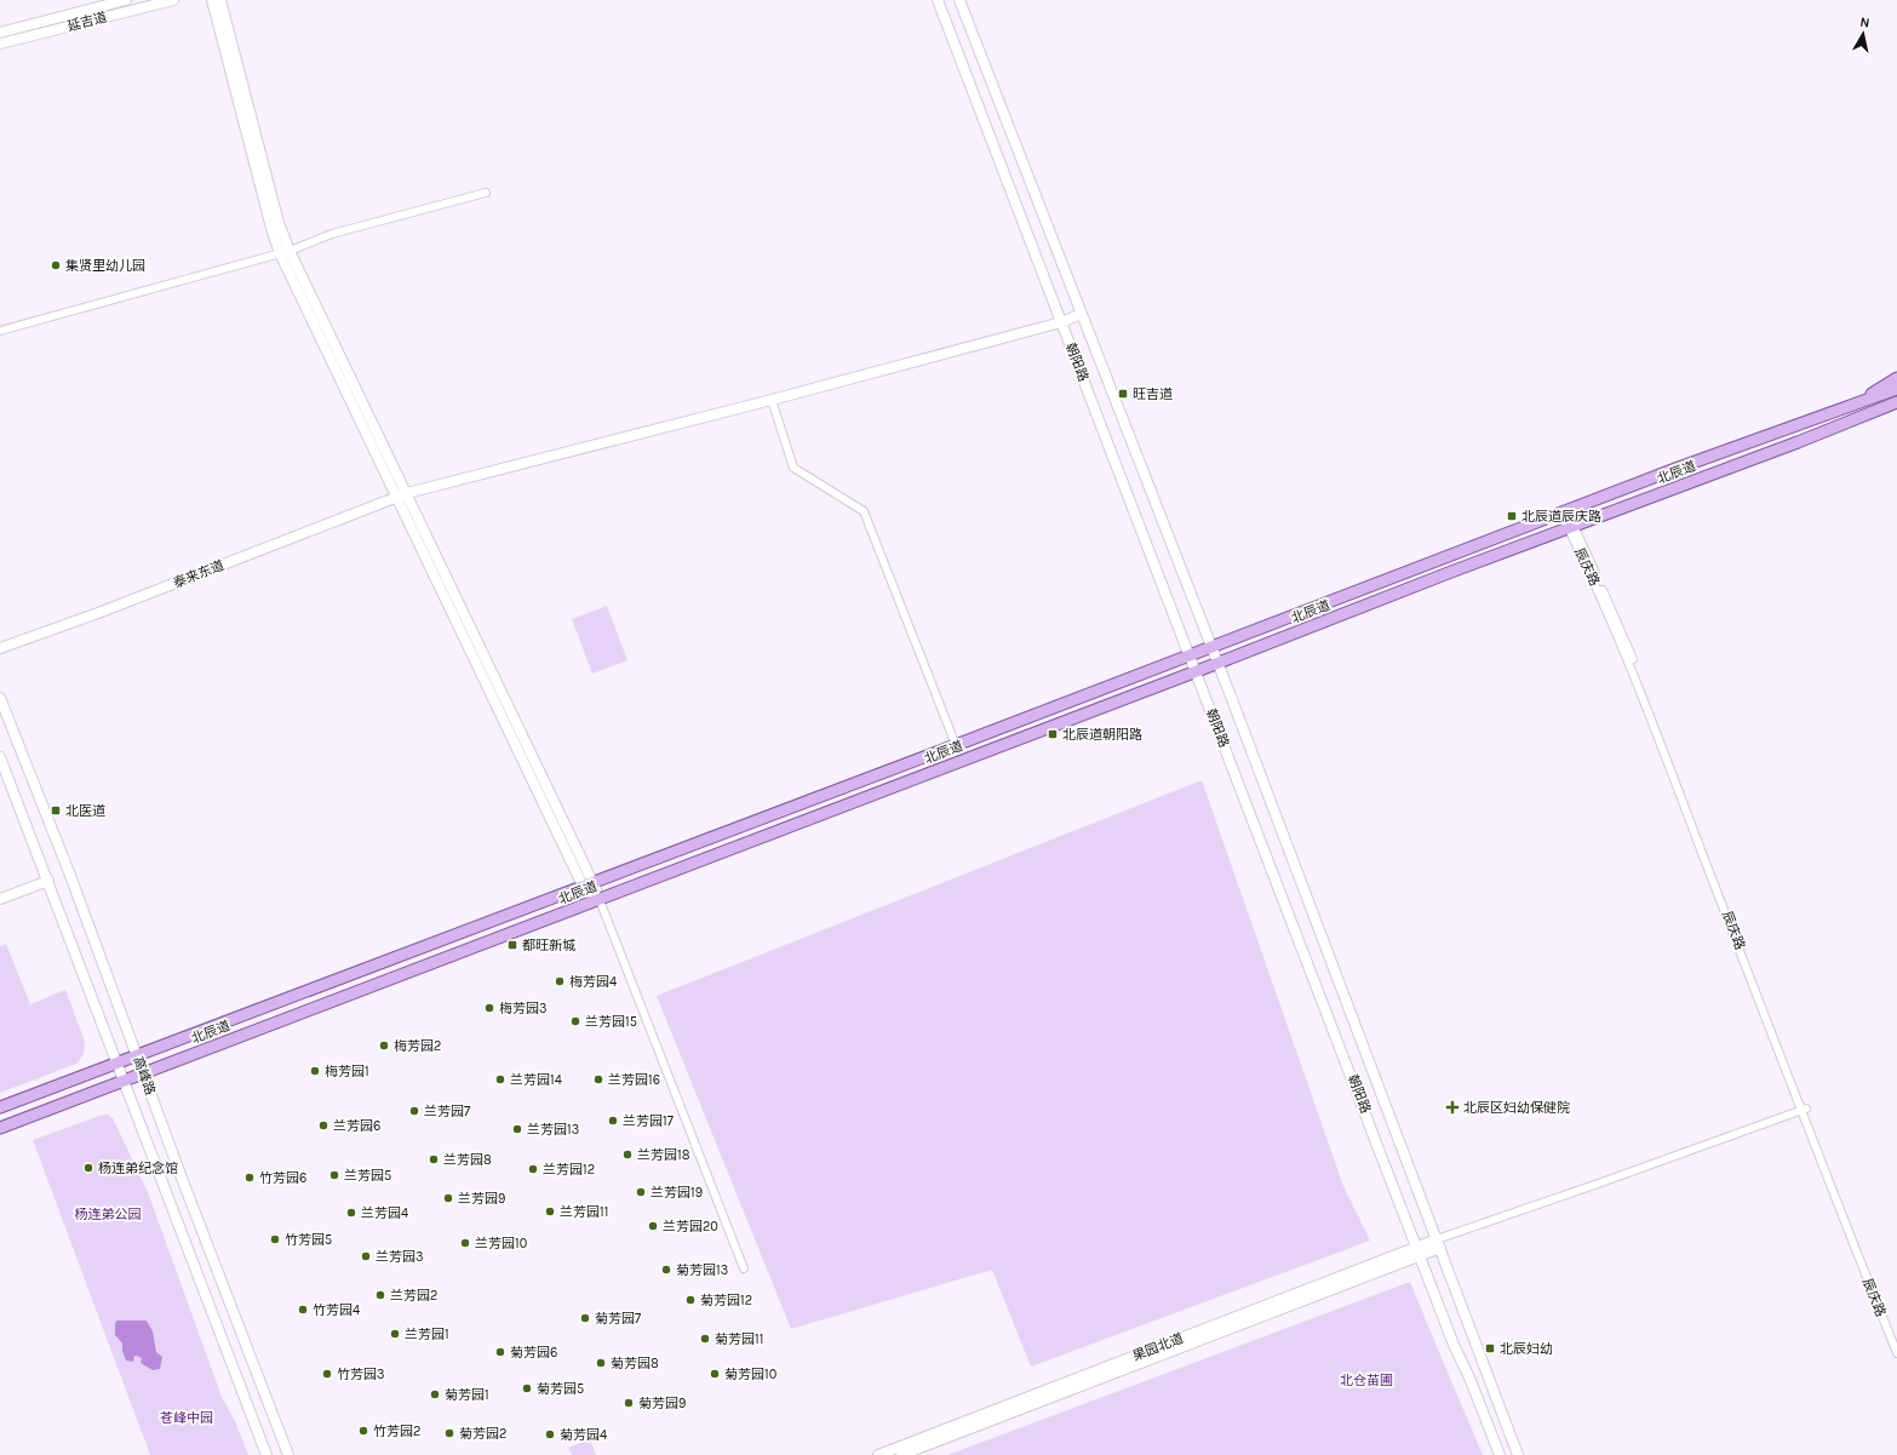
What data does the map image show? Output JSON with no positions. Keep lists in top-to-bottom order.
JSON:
{
  "streets": {
    "main road": [
      "延吉道",
      "朝阳路",
      "北辰道",
      "泰来东道",
      "高峰路",
      "果园北道"
    ],
    "street": ["辰庆路"]
  },
  "crossings": [
    ["朝阳路", "北辰道"],
    ["朝阳路", "泰来东道"],
    ["朝阳路", "果园北道"],
    ["北辰道", "辰庆路"],
    ["北辰道", "高峰路"]
  ],
  "parks": ["杨连弟公园", "北仓苗圃", "苍峰中园"],
  "places": {
    "other": [
      "集贤里幼儿园",
      "梅芳园4",
      "梅芳园3",
      "兰芳园15",
      "梅芳园2",
      "梅芳园1",
      "兰芳园14",
      "兰芳园16",
      "兰芳园7",
      "兰芳园17",
      "兰芳园6",
      "兰芳园13",
      "兰芳园18",
      "兰芳园8",
      "杨连弟纪念馆",
      "兰芳园12",
      "兰芳园5",
      "竹芳园6",
      "兰芳园19",
      "兰芳园9",
      "兰芳园11",
      "兰芳园4",
      "兰芳园20",
      "竹芳园5",
      "兰芳园10",
      "兰芳园3",
      "菊芳园13",
      "兰芳园2",
      "菊芳园12",
      "竹芳园4",
      "菊芳园7",
      "兰芳园1",
      "菊芳园11",
      "菊芳园6",
      "菊芳园8",
      "竹芳园3",
      "菊芳园10",
      "菊芳园5",
      "菊芳园1",
      "菊芳园9",
      "竹芳园2",
      "菊芳园2",
      "菊芳园4"
    ],
    "transit": [
      "旺吉道",
      "北辰道辰庆路",
      "北辰道朝阳路",
      "北医道",
      "都旺新城",
      "北辰妇幼"
    ],
    "health": ["北辰区妇幼保健院"]
  },
  "north": "top"
}
